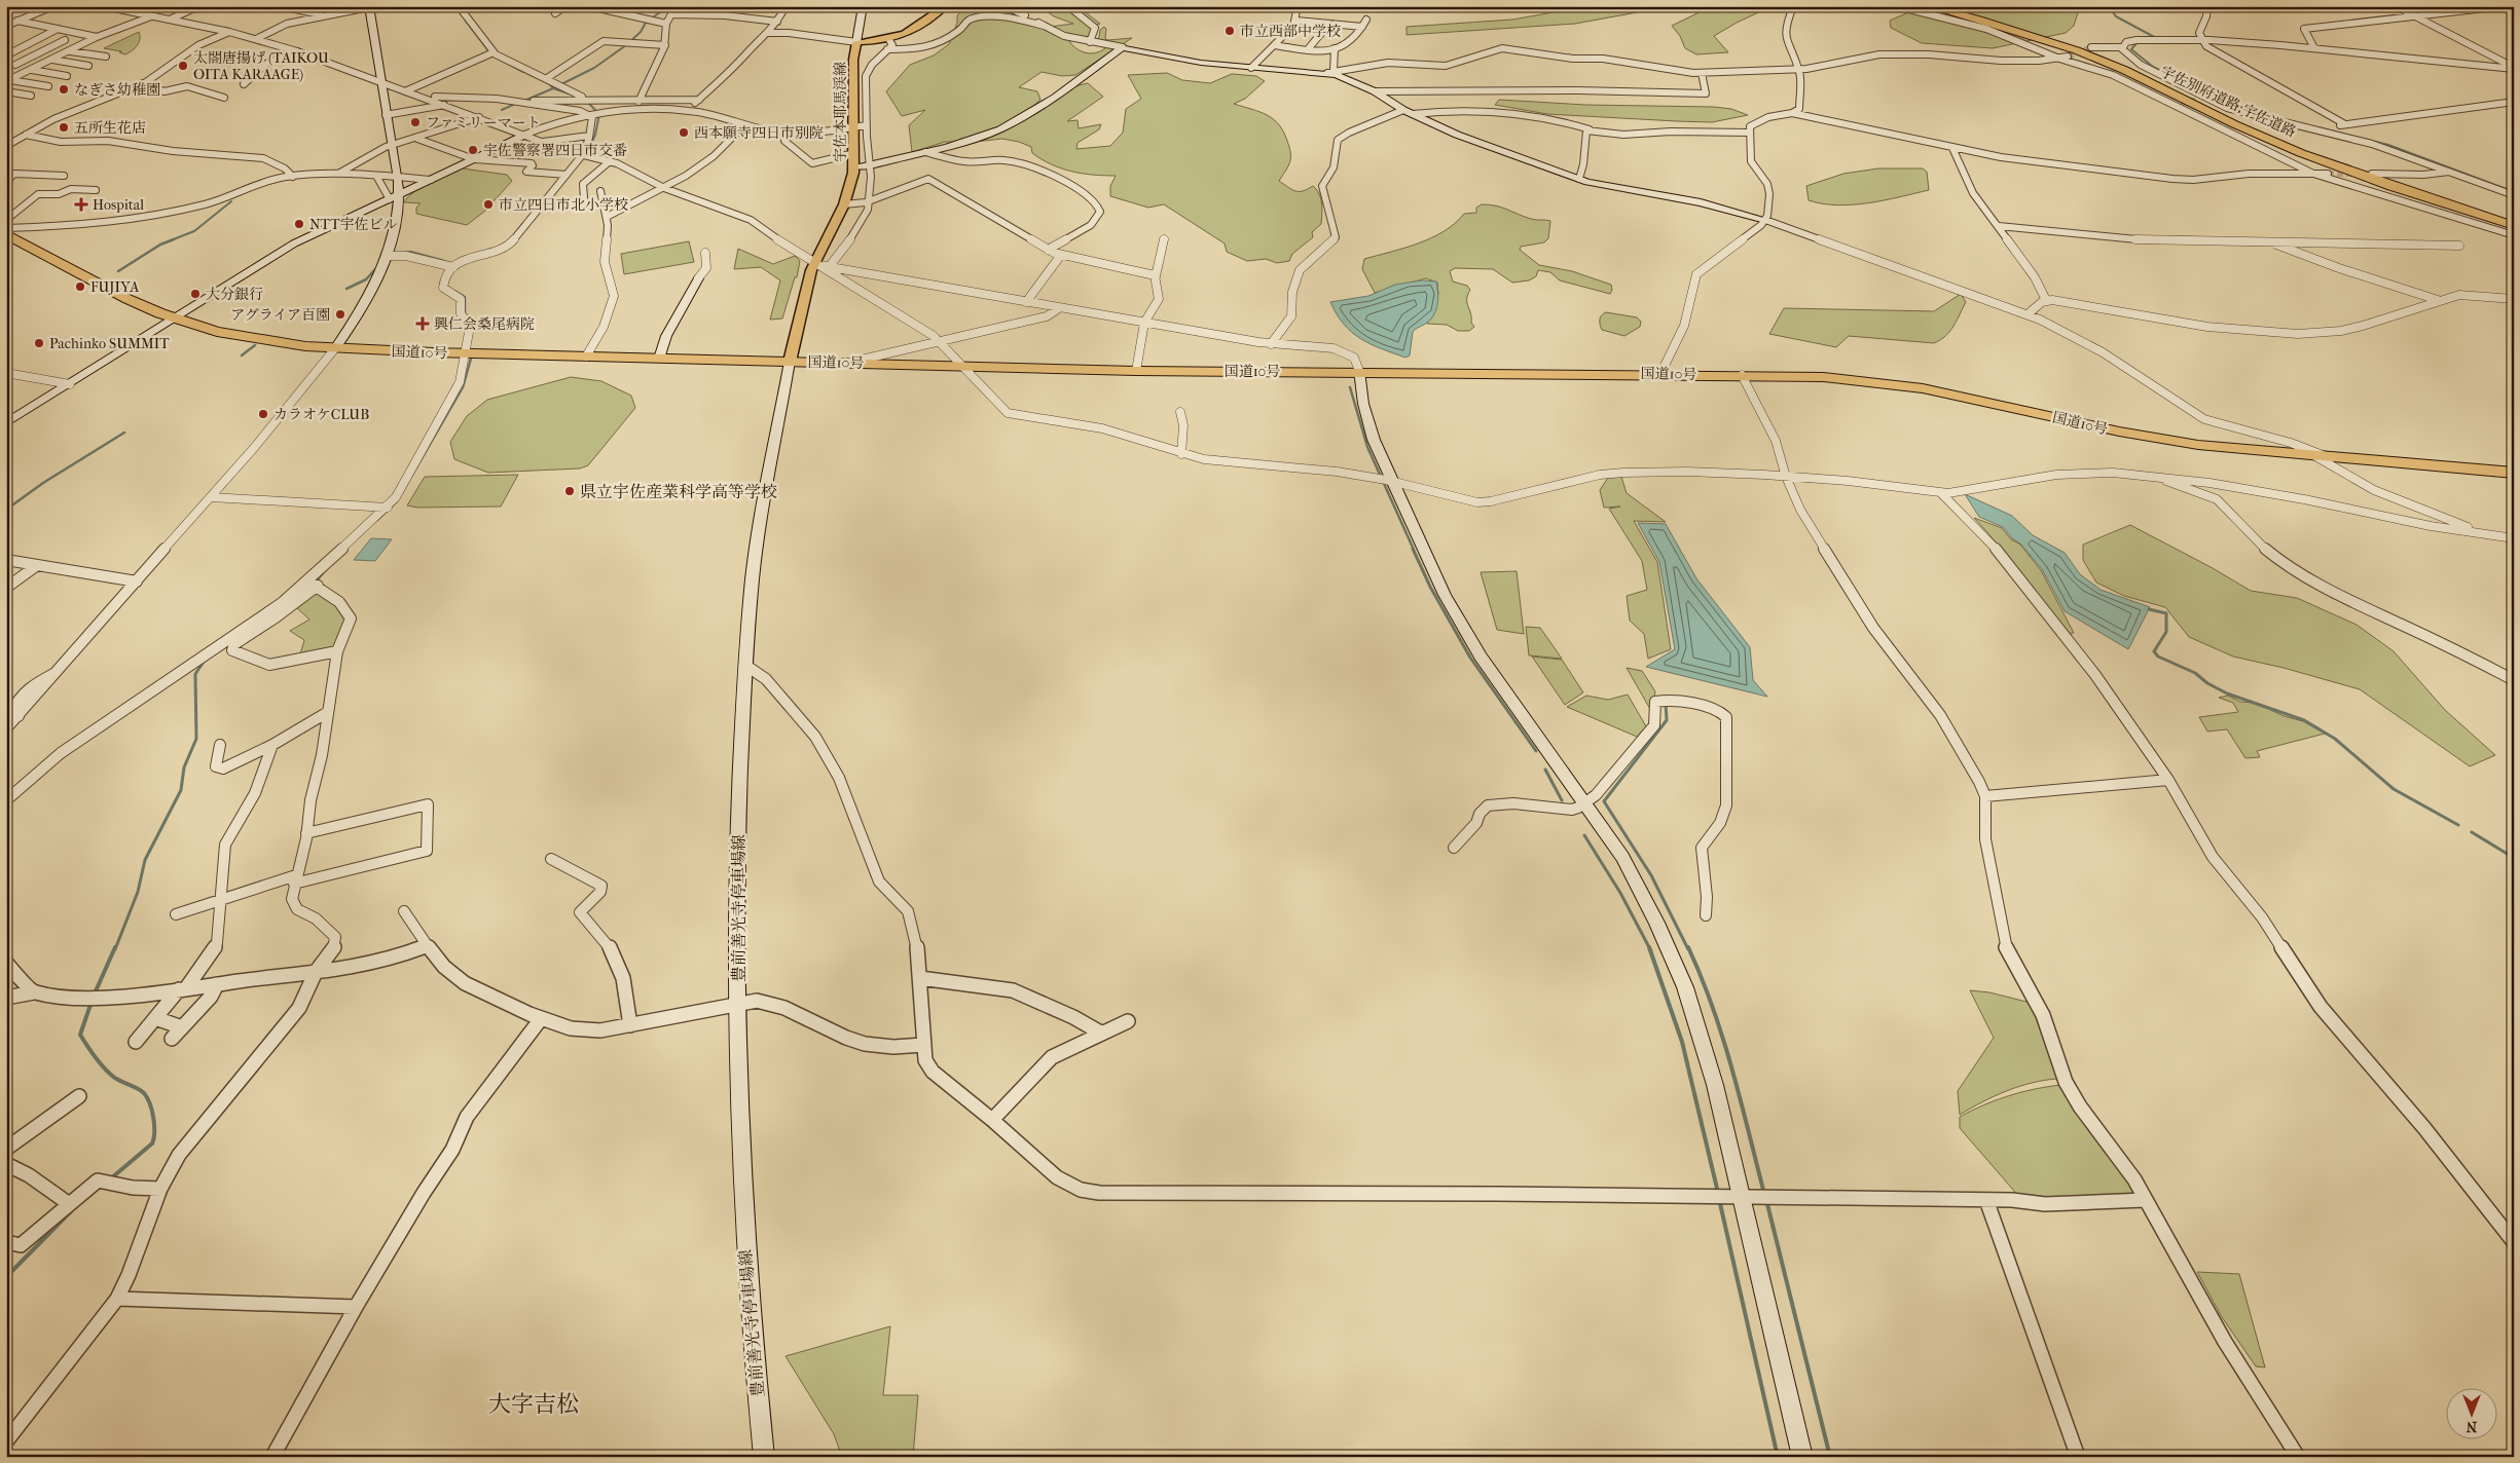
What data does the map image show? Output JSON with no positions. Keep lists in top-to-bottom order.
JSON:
{
  "streets": {
    "highway": ["宇佐別府道路;宇佐道路", "国道10号"],
    "main road": ["宇佐本耶馬渓線"],
    "street": ["豊前善光寺停車場線"]
  },
  "crossings": [
    ["宇佐本耶馬渓線", "国道10号"],
    ["宇佐本耶馬渓線", "豊前善光寺停車場線"],
    ["国道10号", "豊前善光寺停車場線"]
  ],
  "districts": ["大字吉松"],
  "places": {
    "other": [
      "市立西部中学校",
      "太閤唐揚げ (TAIKOU OITA KARAAGE)",
      "なぎさ幼稚園",
      "ファミリーマート",
      "五所生花店",
      "西本願寺四日市別院",
      "宇佐警察署四日市交番",
      "市立四日市北小学校",
      "NTT宇佐ビル",
      "FUJIYA",
      "大分銀行",
      "アグライア百園",
      "Pachinko SUMMIT",
      "カラオケCLUB",
      "県立宇佐産業科学高等学校"
    ],
    "health": ["Hospital", "興仁会桑尾病院"]
  },
  "north": "bottom"
}
